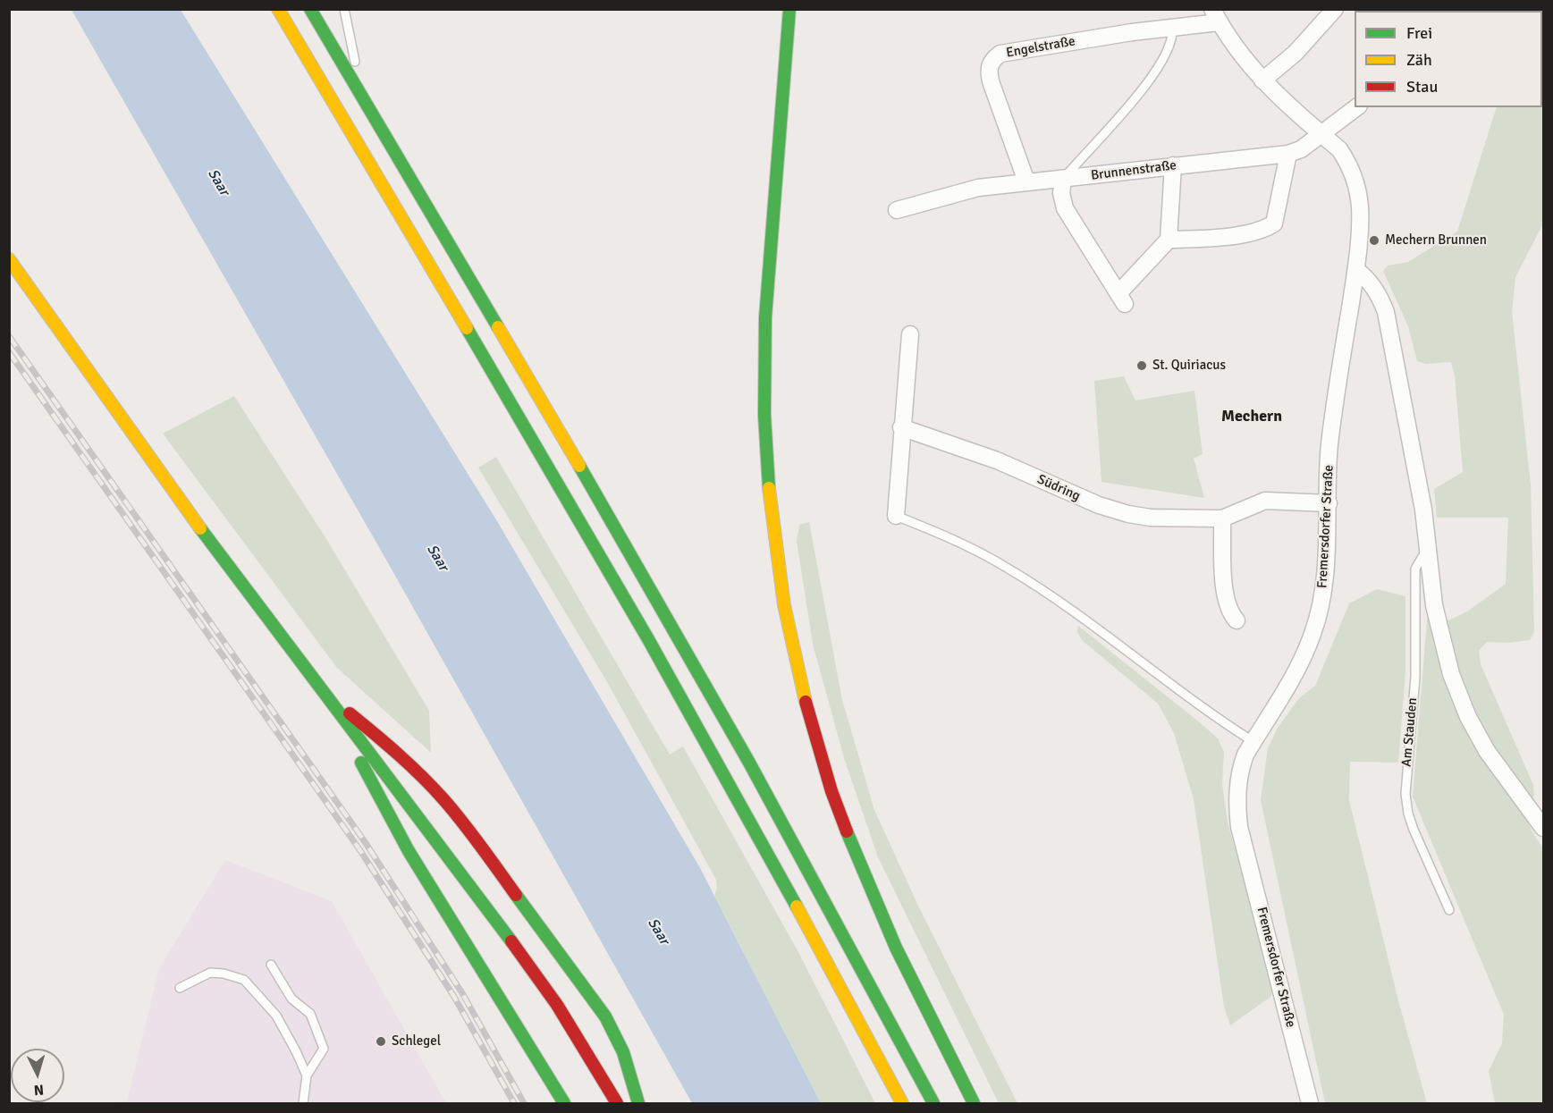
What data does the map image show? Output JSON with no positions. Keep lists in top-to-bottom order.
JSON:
{
  "streets": {
    "street": [
      "Engelstraße",
      "Brunnenstraße",
      "Südring",
      "Fremersdorfer Straße"
    ],
    "lane": ["Am Stauden"]
  },
  "crossings": [
    ["Engelstraße", "Brunnenstraße"],
    ["Engelstraße", "Fremersdorfer Straße"],
    ["Brunnenstraße", "Fremersdorfer Straße"],
    ["Südring", "Fremersdorfer Straße"]
  ],
  "districts": ["Mechern"],
  "water": ["Saar"],
  "places": ["Mechern Brunnen", "St. Quiriacus", "Schlegel"],
  "legend": ["Frei", "Zäh", "Stau"],
  "north": "bottom"
}
